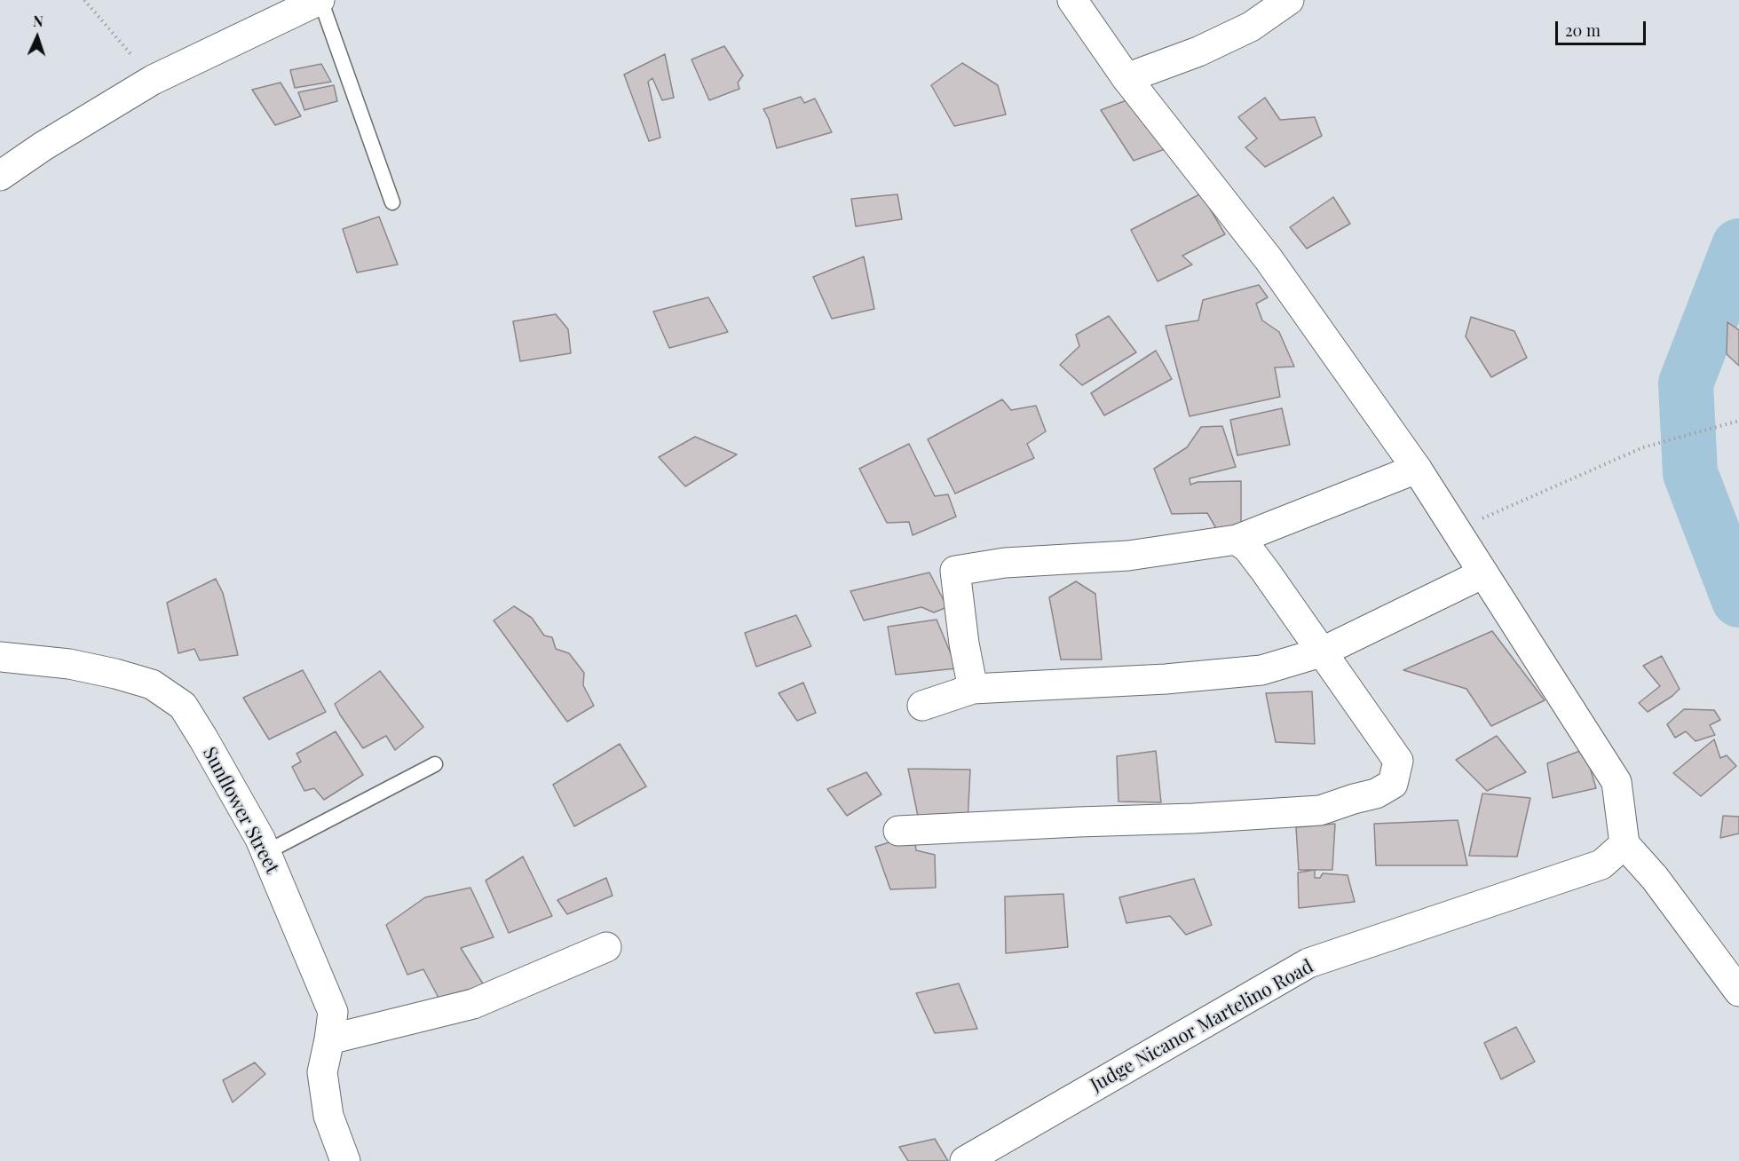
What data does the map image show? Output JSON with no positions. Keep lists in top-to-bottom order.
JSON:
{
  "streets": {
    "street": ["Sunflower Street", "Judge Nicanor Martelino Road"]
  },
  "scale_bar": "20 m",
  "north": "top"
}
